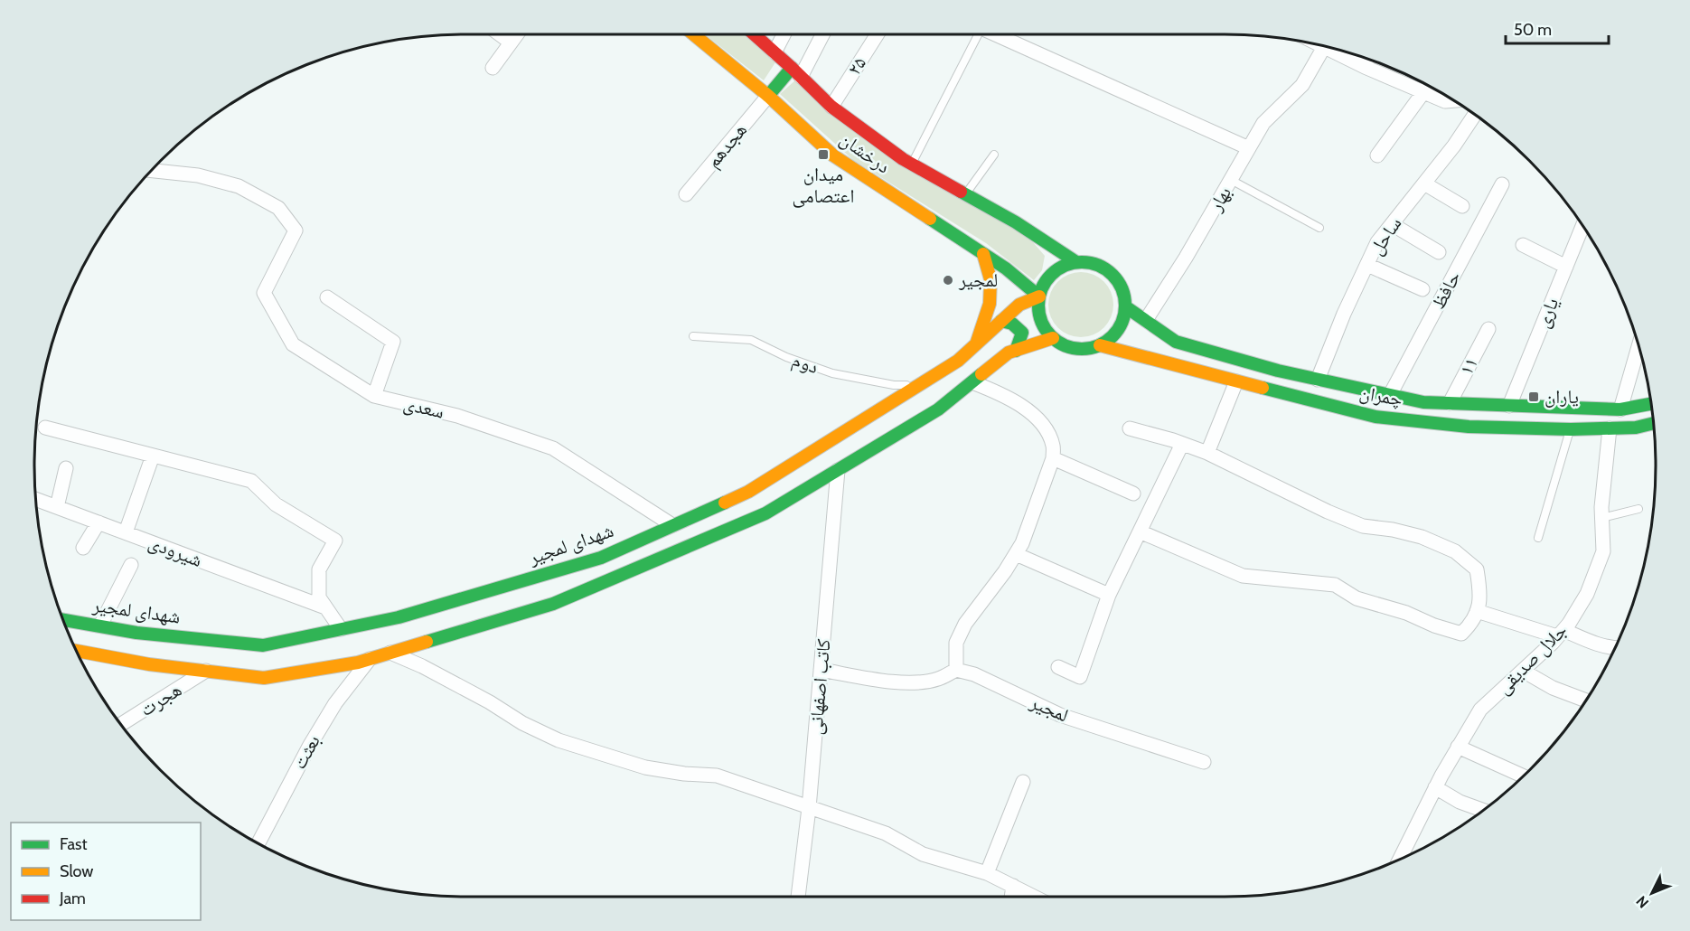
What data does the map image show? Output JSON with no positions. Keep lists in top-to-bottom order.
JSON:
{
  "streets": {
    "main road": ["درخشان", "چمران", "شهدای لمجیر"],
    "street": [
      "۲۵",
      "هجدهم",
      "بهار",
      "ساحل",
      "حافظ",
      "یاری",
      "۱۱",
      "سعدی",
      "شیرودی",
      "جلال صدیقی",
      "کاتب اصفهانی",
      "هجرت",
      "لمجیر",
      "بعثت"
    ],
    "lane": ["دوم"]
  },
  "crossings": [
    ["۲۵", "درخشان"],
    ["هجدهم", "درخشان"],
    ["درخشان", "چمران"],
    ["درخشان", "شهدای لمجیر"],
    ["بهار", "چمران"],
    ["ساحل", "چمران"],
    ["حافظ", "چمران"],
    ["یاری", "چمران"],
    ["دوم", "شهدای لمجیر"],
    ["۱۱", "چمران"],
    ["چمران", "شهدای لمجیر"],
    ["چمران", "جلال صدیقی"],
    ["سعدی", "شهدای لمجیر"]
  ],
  "places": {
    "transit": ["میدان اعتصامی", "یاران"],
    "other": ["لمجیر"]
  },
  "legend": ["Fast", "Slow", "Jam"],
  "scale_bar": "50 m",
  "north": "bottom left"
}
